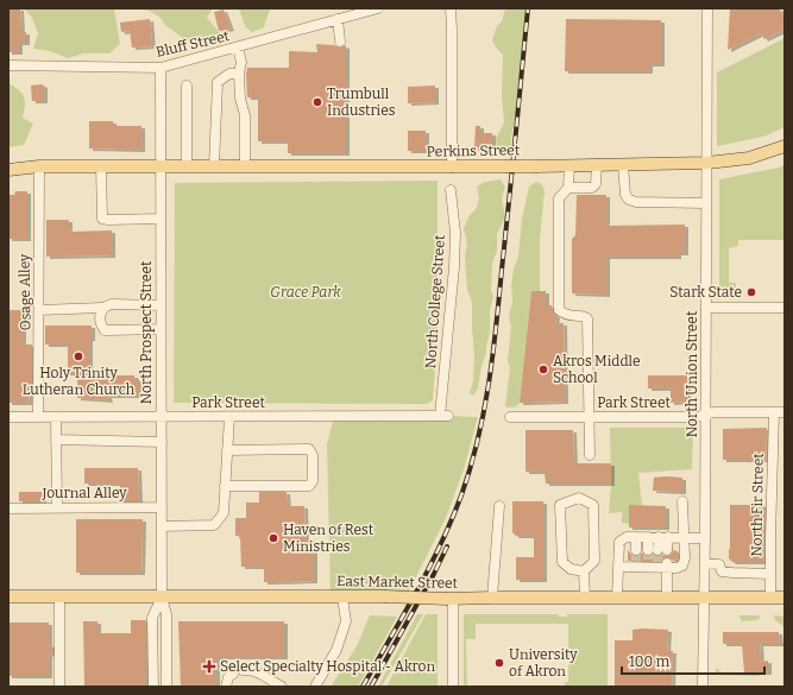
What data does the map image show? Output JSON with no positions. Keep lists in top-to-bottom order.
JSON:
{
  "streets": {
    "main road": ["Perkins Street", "East Market Street"],
    "street": [
      "Bluff Street",
      "Osage Alley",
      "North College Street",
      "North Prospect Street",
      "North Union Street",
      "Park Street",
      "Journal Alley",
      "North Fir Street"
    ]
  },
  "crossings": [
    ["Bluff Street", "North Prospect Street"],
    ["Perkins Street", "Osage Alley"],
    ["Perkins Street", "North Prospect Street"],
    ["Perkins Street", "North Union Street"],
    ["Osage Alley", "Park Street"],
    ["North College Street", "Park Street"],
    ["North Prospect Street", "Park Street"],
    ["North Prospect Street", "Journal Alley"],
    ["North Prospect Street", "East Market Street"],
    ["North Union Street", "Park Street"],
    ["North Union Street", "East Market Street"],
    ["Park Street", "North Fir Street"],
    ["North Fir Street", "East Market Street"]
  ],
  "parks": ["Grace Park"],
  "places": {
    "other": [
      "Trumbull Industries",
      "Stark State",
      "Holy Trinity Lutheran Church",
      "Akros Middle School",
      "Haven of Rest Ministries",
      "University of Akron"
    ],
    "health": ["Select Specialty Hospital - Akron"]
  },
  "scale_bar": "100 m"
}
